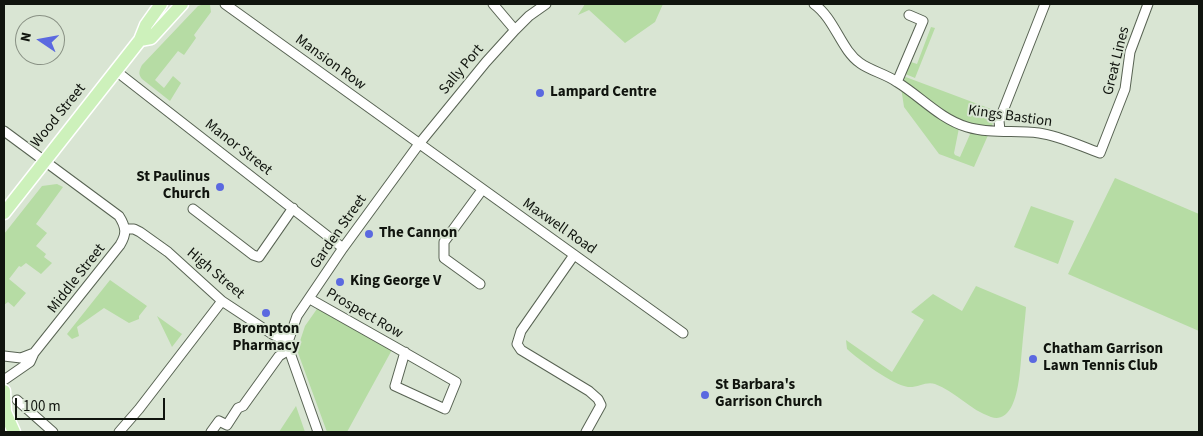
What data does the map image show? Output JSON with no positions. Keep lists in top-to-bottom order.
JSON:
{
  "streets": {
    "main road": ["Wood Street"],
    "street": [
      "Great Lines",
      "Mansion Row",
      "Sally Port",
      "Kings Bastion",
      "Manor Street",
      "Maxwell Road",
      "Garden Street",
      "High Street",
      "Middle Street",
      "Prospect Row"
    ]
  },
  "crossings": [
    ["Great Lines", "Kings Bastion"],
    ["Mansion Row", "Sally Port"],
    ["Mansion Row", "Maxwell Road"],
    ["Mansion Row", "Garden Street"],
    ["Sally Port", "Maxwell Road"],
    ["Sally Port", "Garden Street"],
    ["Wood Street", "Manor Street"],
    ["Manor Street", "Garden Street"],
    ["Maxwell Road", "Garden Street"],
    ["Garden Street", "High Street"],
    ["Garden Street", "Prospect Row"],
    ["High Street", "Middle Street"]
  ],
  "places": [
    "Lampard Centre",
    "St Paulinus Church",
    "The Cannon",
    "King George V",
    "Brompton Pharmacy",
    "Chatham Garrison Lawn Tennis Club",
    "St Barbara's Garrison Church"
  ],
  "scale_bar": "100 m",
  "north": "left"
}
